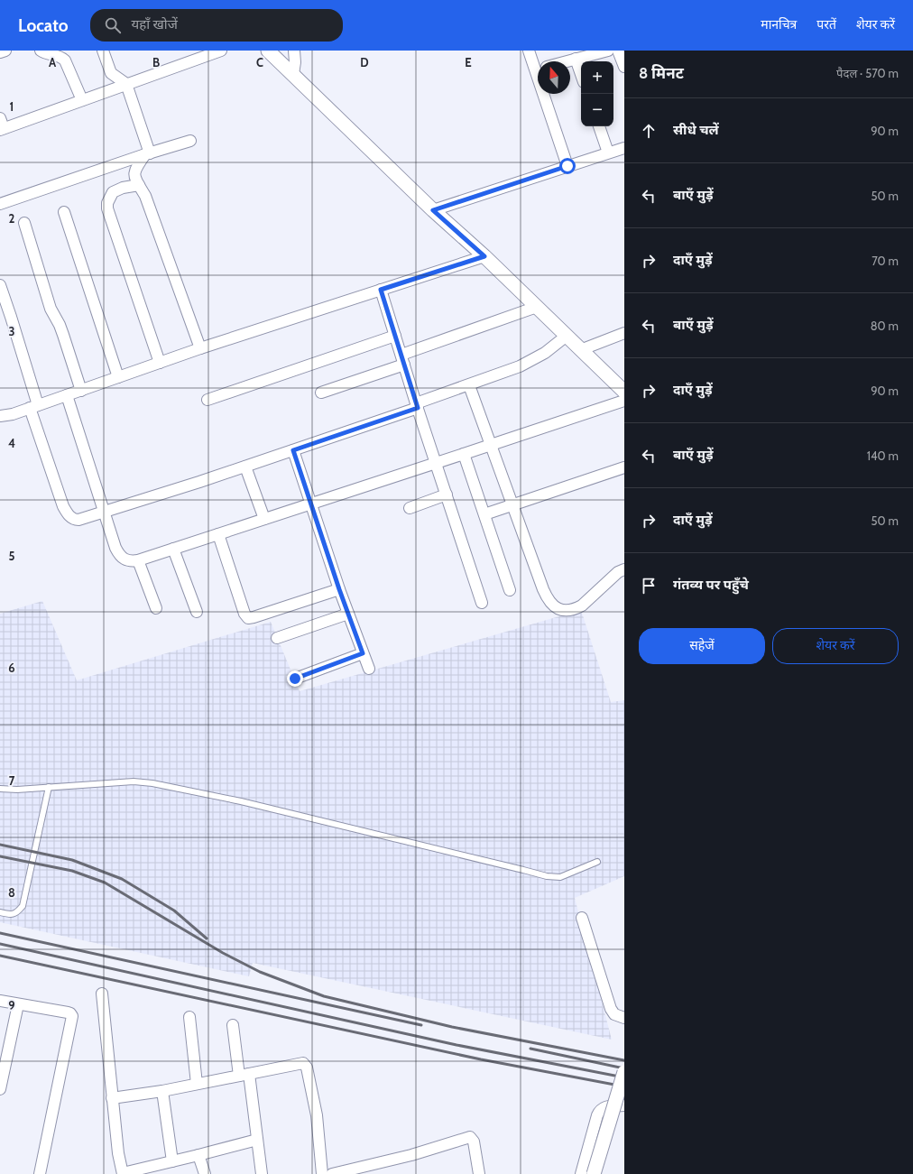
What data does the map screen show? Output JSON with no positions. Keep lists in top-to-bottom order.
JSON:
{
  "north": "top",
  "page": {
    "header": "Locato",
    "search": "यहाँ खोजें",
    "nav": ["मानचित्र", "परतें", "शेयर करें"],
    "heading": ["8 मिनट", "पैदल · 570 m"],
    "map_buttons": ["+", "−"],
    "list": [
      ["सीधे चलें", "90 m"],
      ["बाएँ मुड़ें", "50 m"],
      ["दाएँ मुड़ें", "70 m"],
      ["बाएँ मुड़ें", "80 m"],
      ["दाएँ मुड़ें", "90 m"],
      ["बाएँ मुड़ें", "140 m"],
      ["दाएँ मुड़ें", "50 m"],
      "गंतव्य पर पहुँचे"
    ],
    "buttons": ["सहेजें", "शेयर करें"]
  },
  "grid": {
    "columns": [
      "A",
      "B",
      "C",
      "D",
      "E"
    ],
    "rows": [
      "1",
      "2",
      "3",
      "4",
      "5",
      "6",
      "7",
      "8",
      "9"
    ]
  }
}
